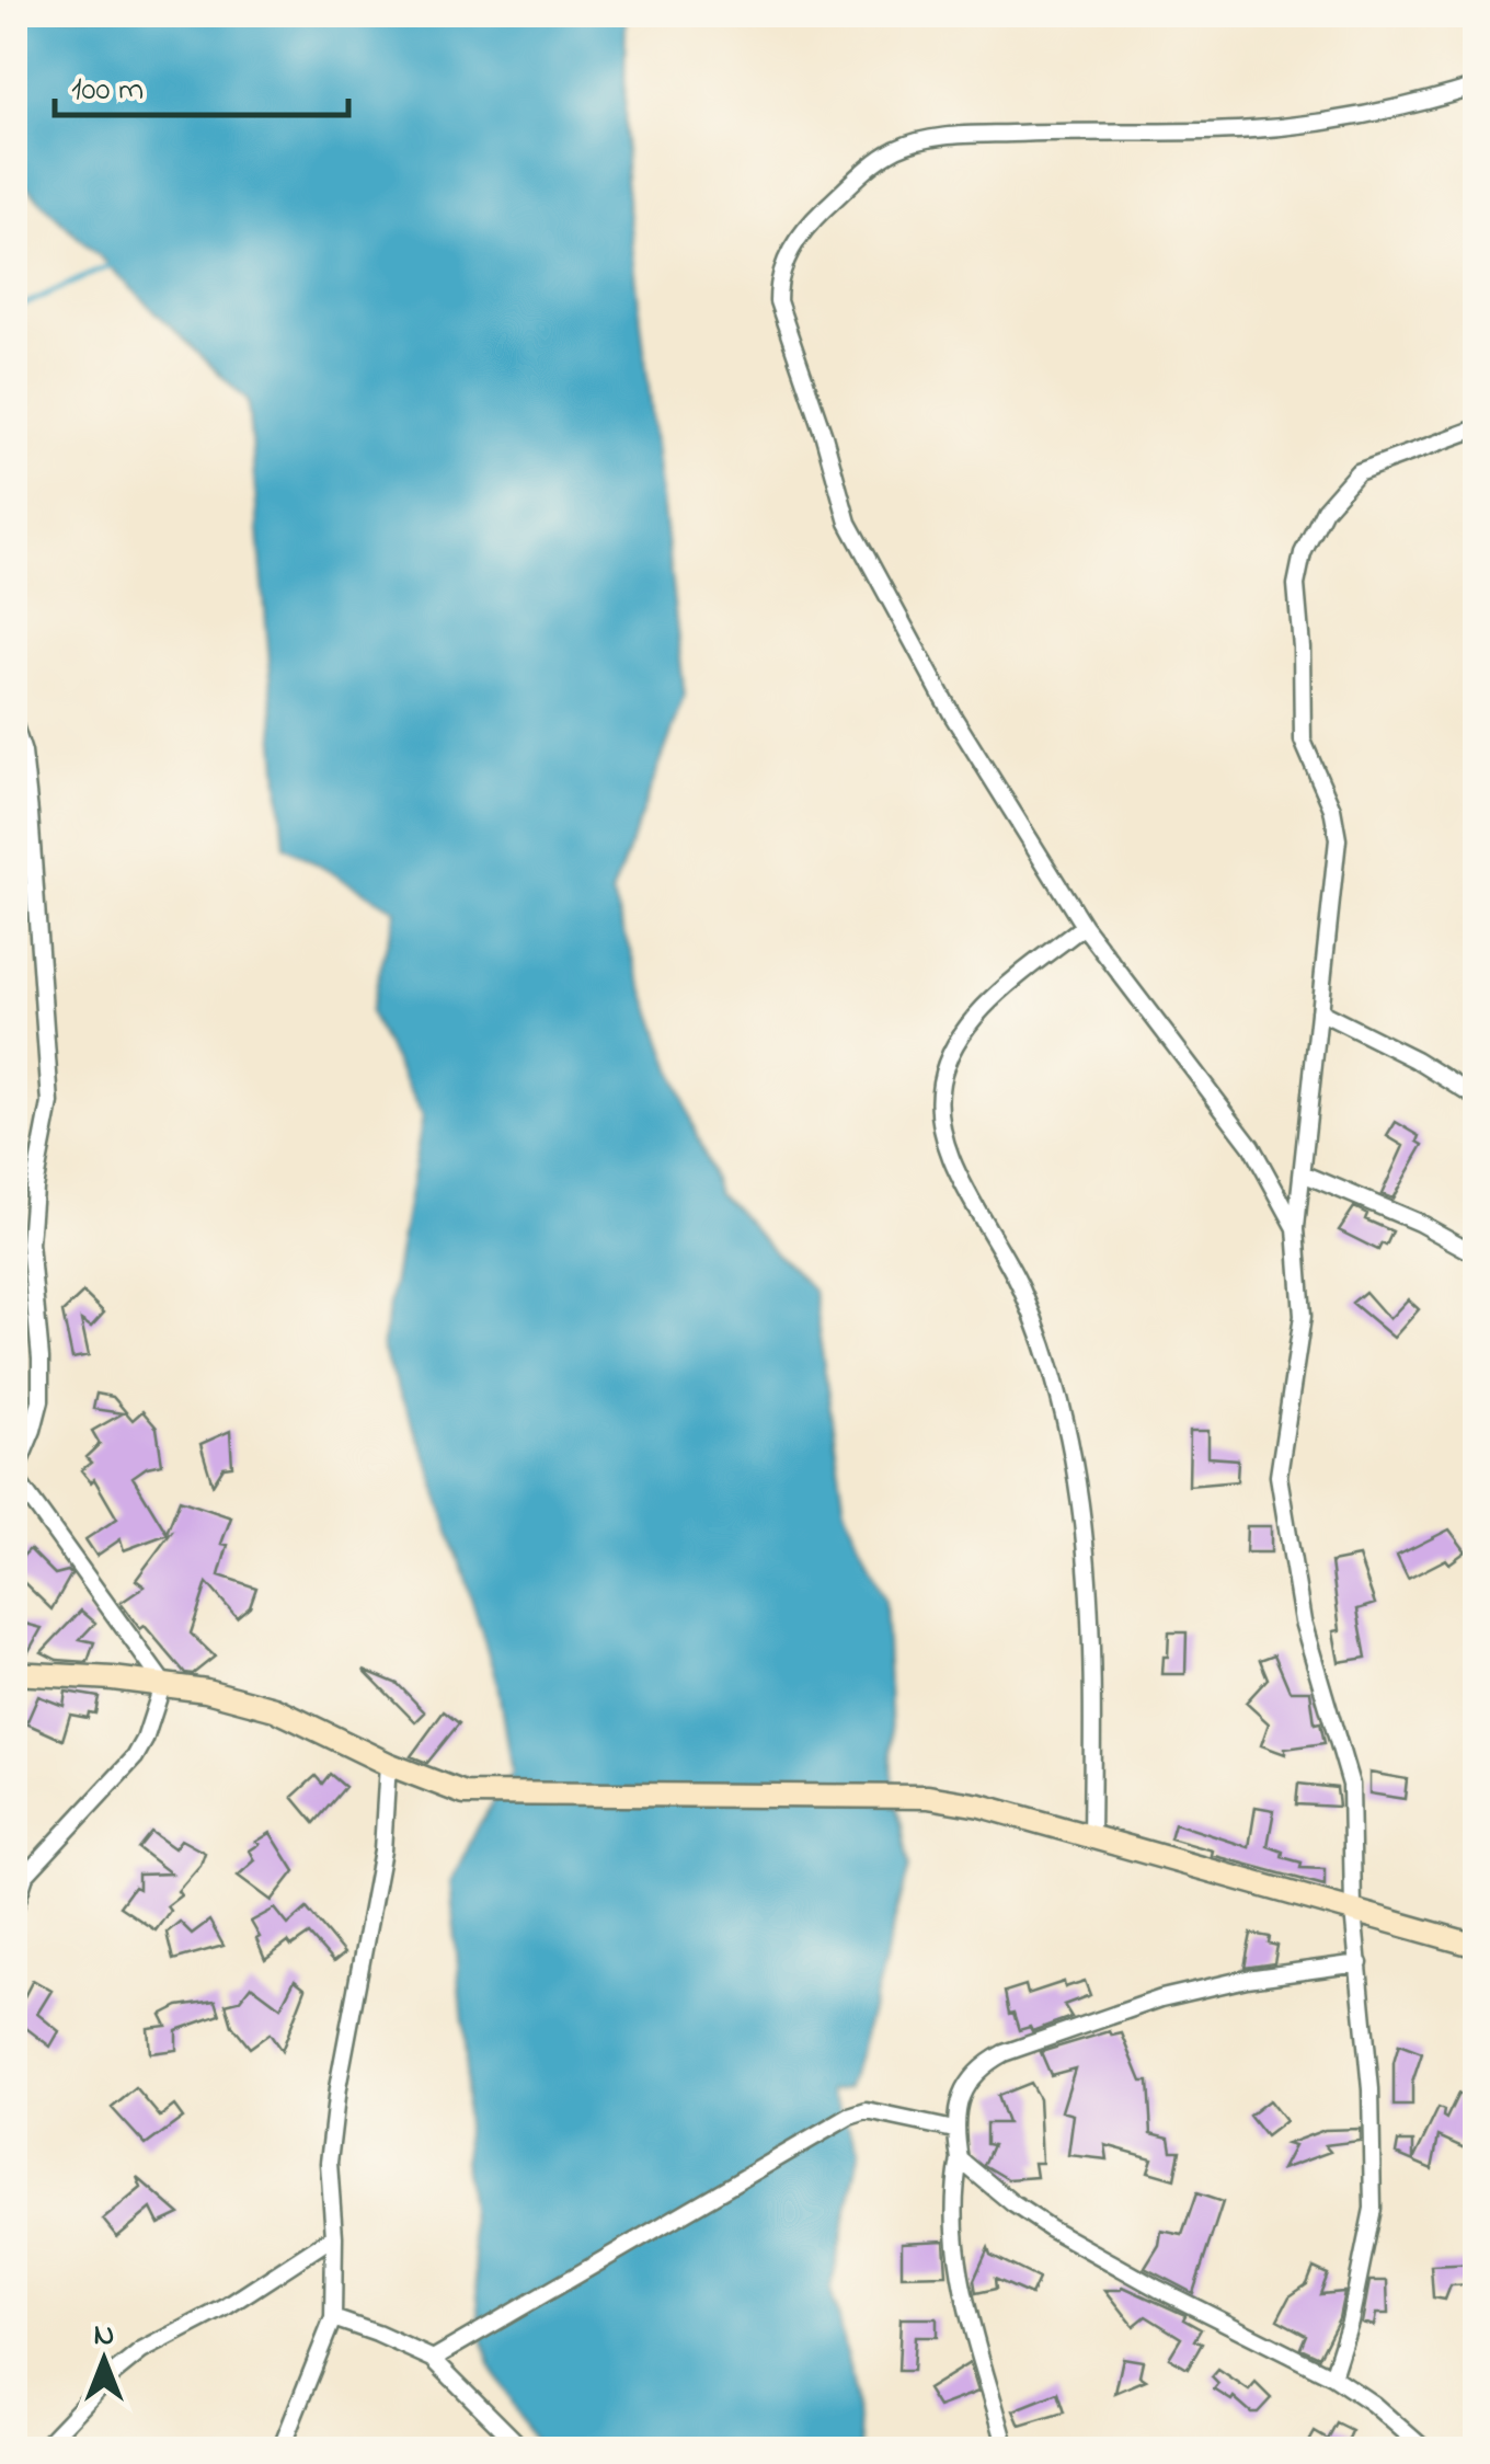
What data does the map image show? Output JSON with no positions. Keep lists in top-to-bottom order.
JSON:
{
  "scale_bar": "100 m",
  "north": "top"
}
